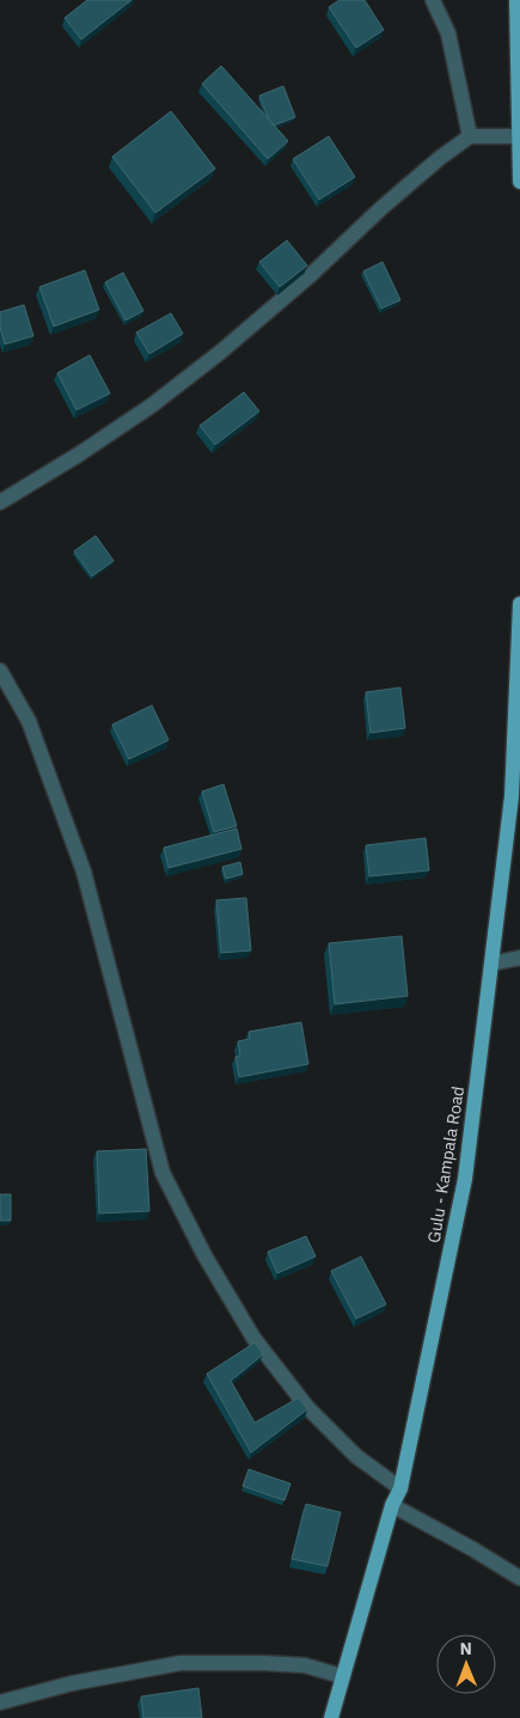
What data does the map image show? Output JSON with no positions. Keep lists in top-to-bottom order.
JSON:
{
  "streets": {
    "main road": ["Gulu - Kampala Road"]
  },
  "north": "top"
}
